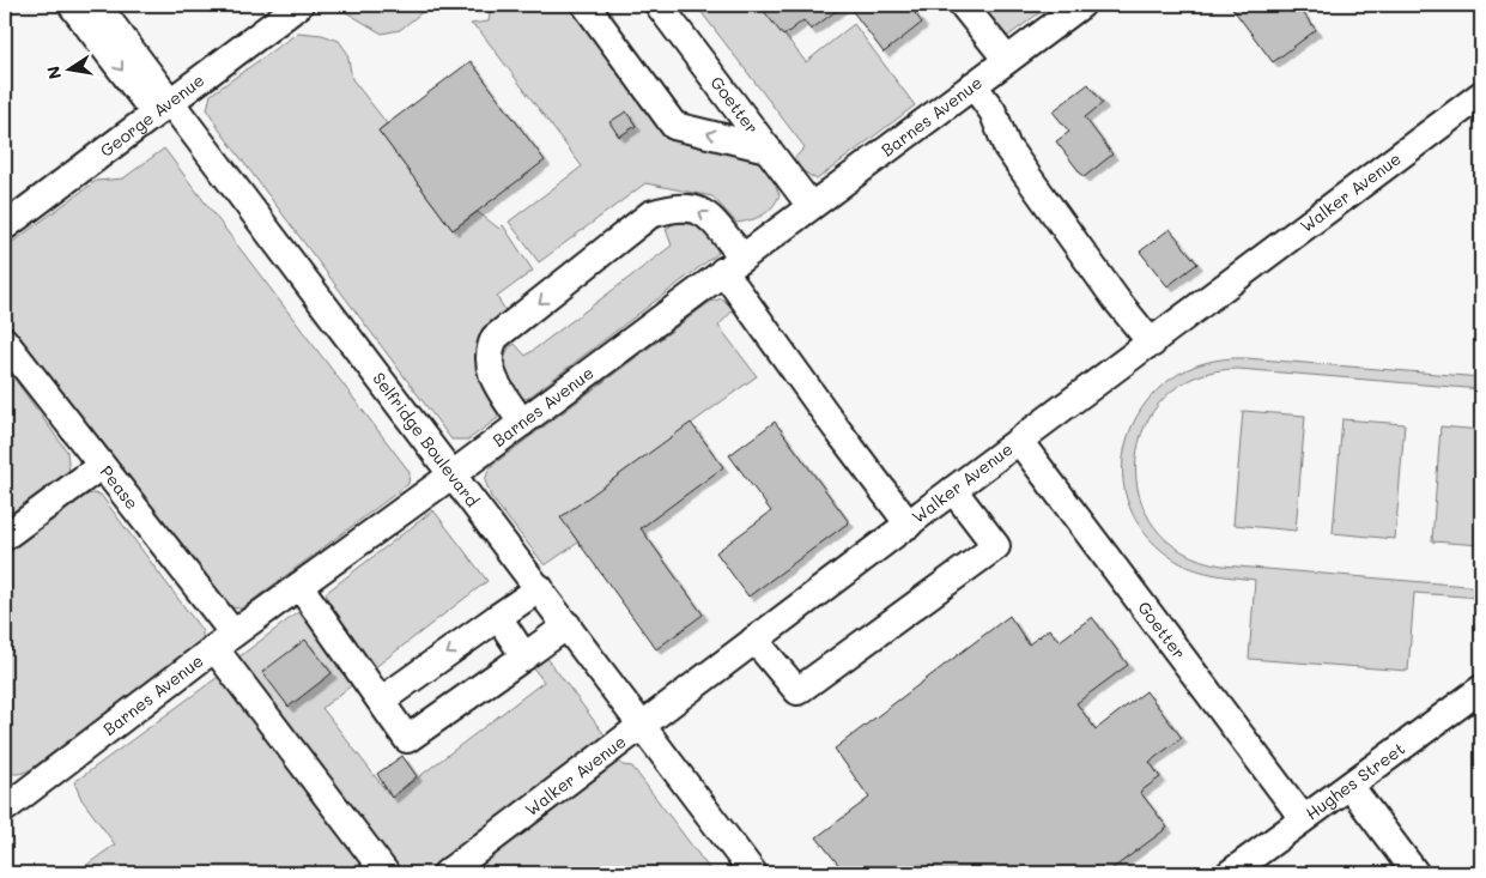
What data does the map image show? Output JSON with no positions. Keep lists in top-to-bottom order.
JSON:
{
  "streets": {
    "street": [
      "Goetter",
      "George Avenue",
      "Barnes Avenue",
      "Walker Avenue",
      "Selfridge Boulevard",
      "Pease",
      "Hughes Street"
    ]
  },
  "crossings": [
    ["Goetter", "Barnes Avenue"],
    ["Goetter", "Walker Avenue"],
    ["Goetter", "Hughes Street"],
    ["George Avenue", "Selfridge Boulevard"],
    ["Barnes Avenue", "Selfridge Boulevard"],
    ["Barnes Avenue", "Pease"],
    ["Walker Avenue", "Selfridge Boulevard"]
  ],
  "north": "left"
}
